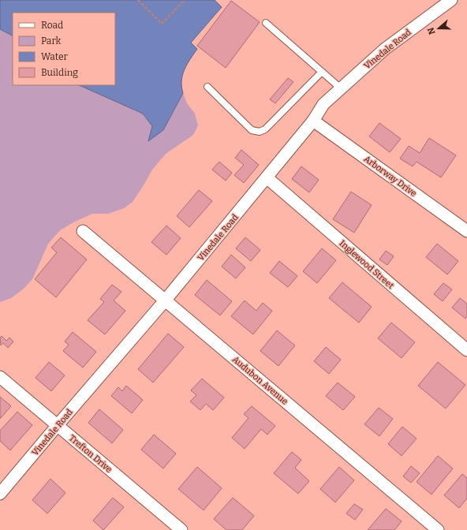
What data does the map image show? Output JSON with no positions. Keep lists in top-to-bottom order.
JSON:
{
  "streets": {
    "street": [
      "Vinedale Road",
      "Arborway Drive",
      "Inglewood Street",
      "Audubon Avenue",
      "Trefton Drive"
    ]
  },
  "crossings": [
    ["Vinedale Road", "Arborway Drive"],
    ["Vinedale Road", "Inglewood Street"],
    ["Vinedale Road", "Audubon Avenue"],
    ["Vinedale Road", "Trefton Drive"]
  ],
  "legend": [
    "Road",
    "Park",
    "Water",
    "Building"
  ],
  "north": "left"
}
